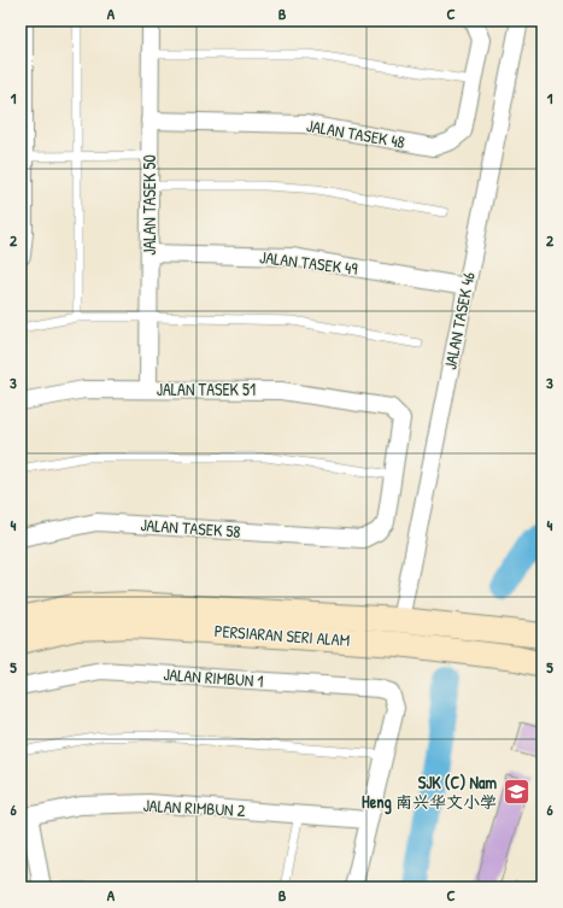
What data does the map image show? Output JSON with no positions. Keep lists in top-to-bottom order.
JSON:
{
  "streets": {
    "main road": ["PERSIARAN SERI ALAM"],
    "street": [
      "JALAN TASEK 48",
      "JALAN TASEK 50",
      "JALAN TASEK 49",
      "JALAN TASEK 46",
      "JALAN TASEK 51",
      "JALAN TASEK 58",
      "JALAN RIMBUN 1",
      "JALAN RIMBUN 2"
    ]
  },
  "crossings": [
    ["JALAN TASEK 48", "JALAN TASEK 50"],
    ["JALAN TASEK 50", "JALAN TASEK 49"],
    ["JALAN TASEK 50", "JALAN TASEK 51"],
    ["JALAN TASEK 49", "JALAN TASEK 46"],
    ["JALAN TASEK 46", "PERSIARAN SERI ALAM"],
    ["JALAN TASEK 51", "JALAN TASEK 58"]
  ],
  "places": {
    "school or university": ["SJK (C) Nam Heng 南兴华文小学"]
  },
  "grid": {
    "columns": ["A", "B", "C"],
    "rows": [
      "1",
      "2",
      "3",
      "4",
      "5",
      "6"
    ]
  }
}
